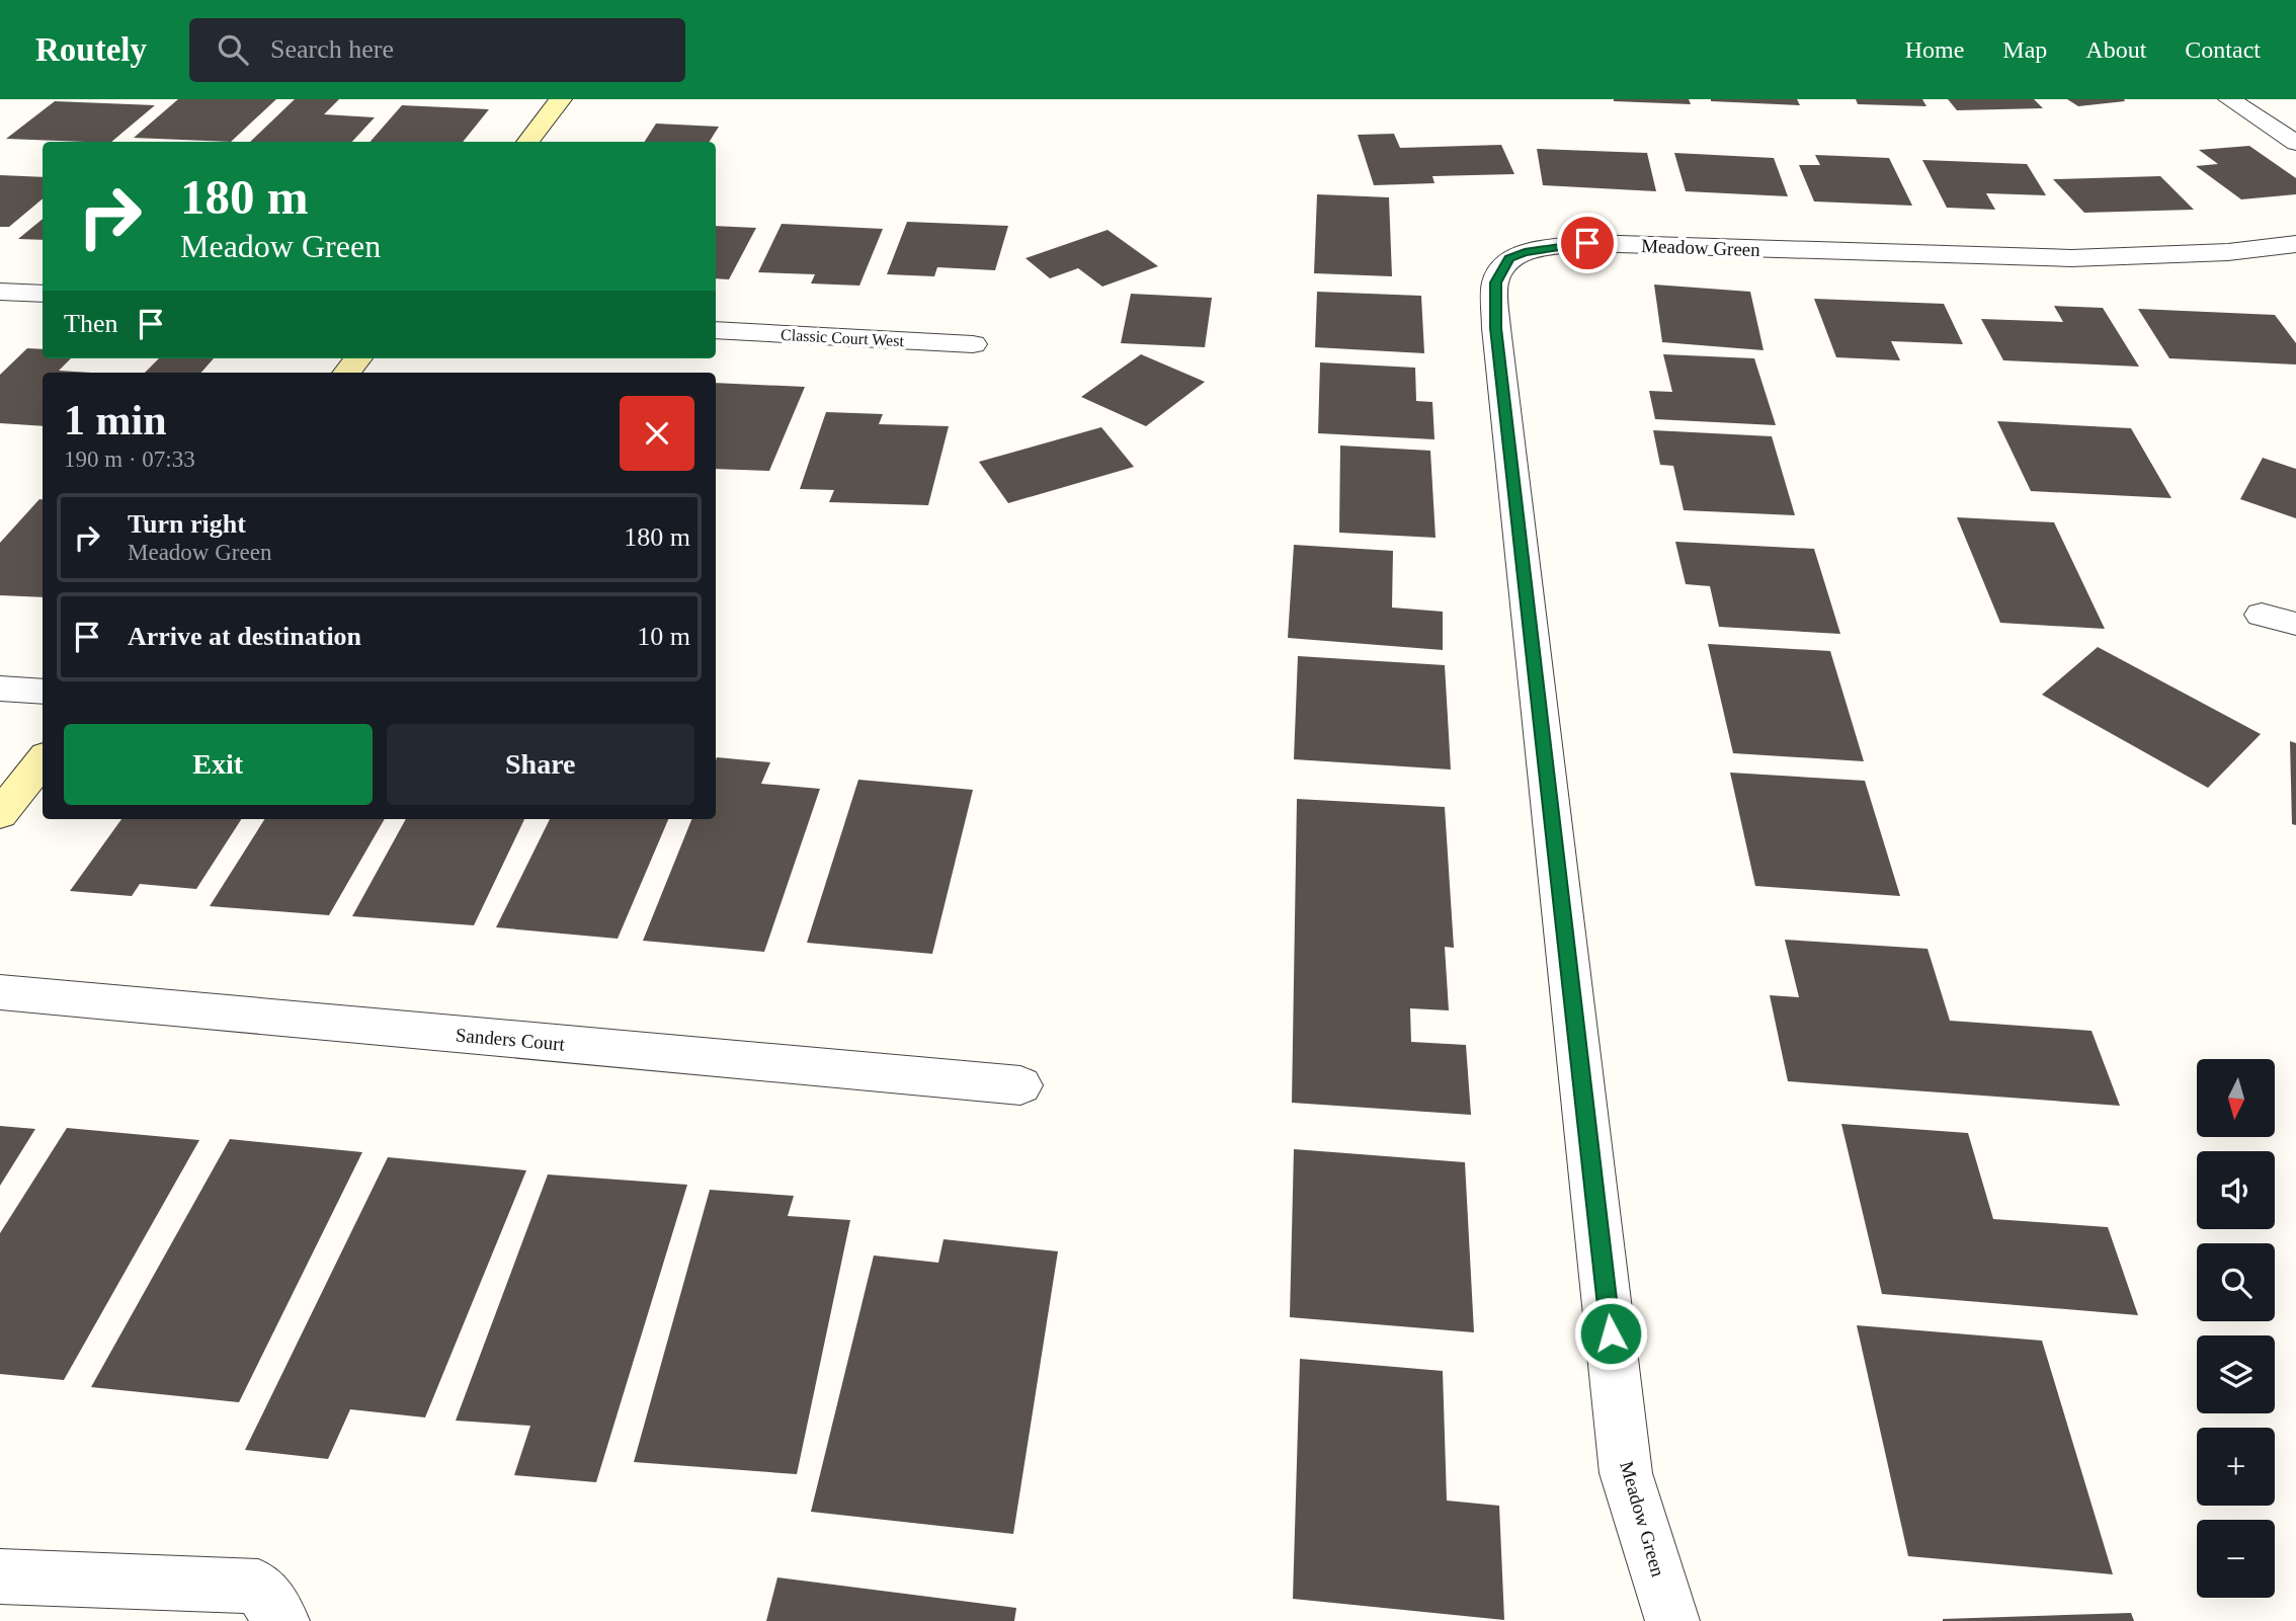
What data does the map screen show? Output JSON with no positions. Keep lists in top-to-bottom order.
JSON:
{
  "streets": {
    "street": ["Meadow Green", "Classic Court West", "Sanders Court"]
  },
  "north": "bottom",
  "page": {
    "header": "Routely",
    "search": "Search here",
    "nav": [
      "Home",
      "Map",
      "About",
      "Contact"
    ],
    "turn": ["180 m", "Meadow Green"],
    "then": "Then",
    "heading": ["1 min", "190 m · 07:33"],
    "list": [
      {
        "name": "Turn right",
        "note": "Meadow Green",
        "value": "180 m"
      },
      {
        "name": "Arrive at destination",
        "value": "10 m"
      }
    ],
    "buttons": ["Exit", "Share"],
    "map_buttons": ["+", "−"]
  }
}
